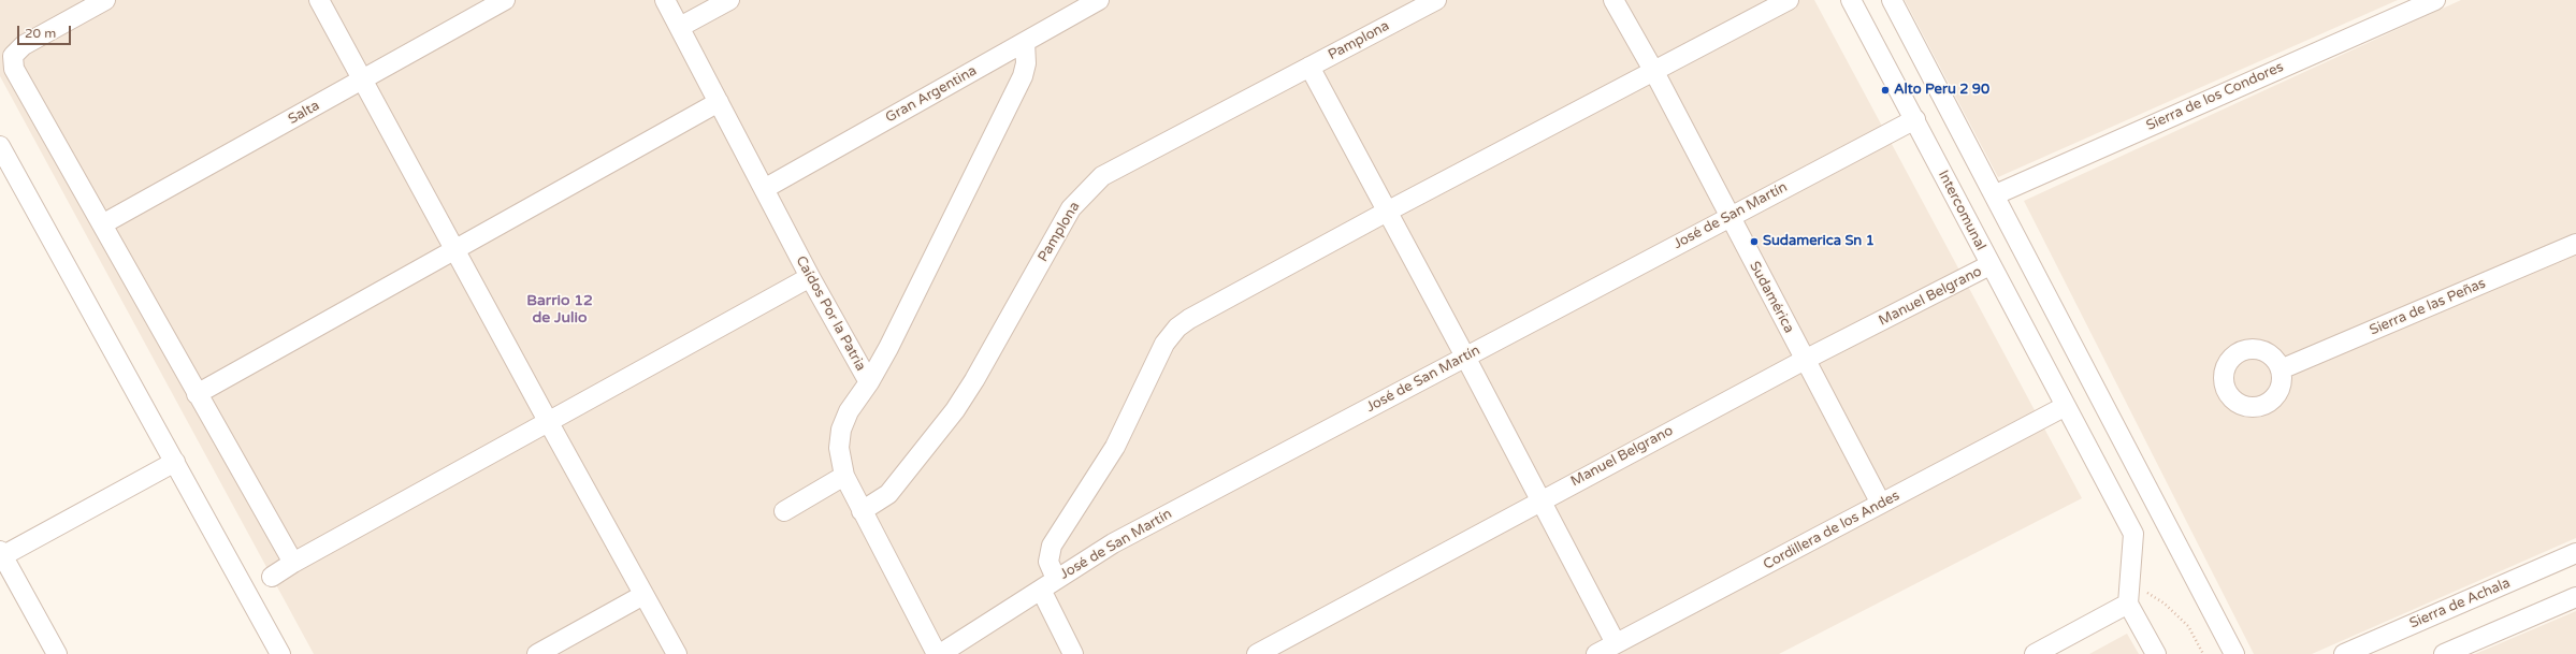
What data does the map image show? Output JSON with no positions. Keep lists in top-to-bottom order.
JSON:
{
  "streets": {
    "street": [
      "Pamplona",
      "Gran Argentina",
      "Sierra de los Condores",
      "Salta",
      "Intercomunal",
      "José de San Martín",
      "Manuel Belgrano",
      "Sudamérica",
      "Sierra de las Peñas",
      "Caídos Por la Patria",
      "Cordillera de los Andes",
      "Sierra de Achala"
    ]
  },
  "crossings": [
    ["Pamplona", "Caídos Por la Patria"],
    ["Gran Argentina", "Caídos Por la Patria"],
    ["Intercomunal", "José de San Martín"],
    ["Intercomunal", "Manuel Belgrano"],
    ["Intercomunal", "Cordillera de los Andes"],
    ["José de San Martín", "Sudamérica"],
    ["José de San Martín", "Caídos Por la Patria"],
    ["Manuel Belgrano", "Sudamérica"],
    ["Sudamérica", "Cordillera de los Andes"]
  ],
  "districts": ["Barrio 12 de Julio"],
  "places": ["Alto Peru 2 90", "Sudamerica Sn 1"],
  "scale_bar": "20 m"
}
